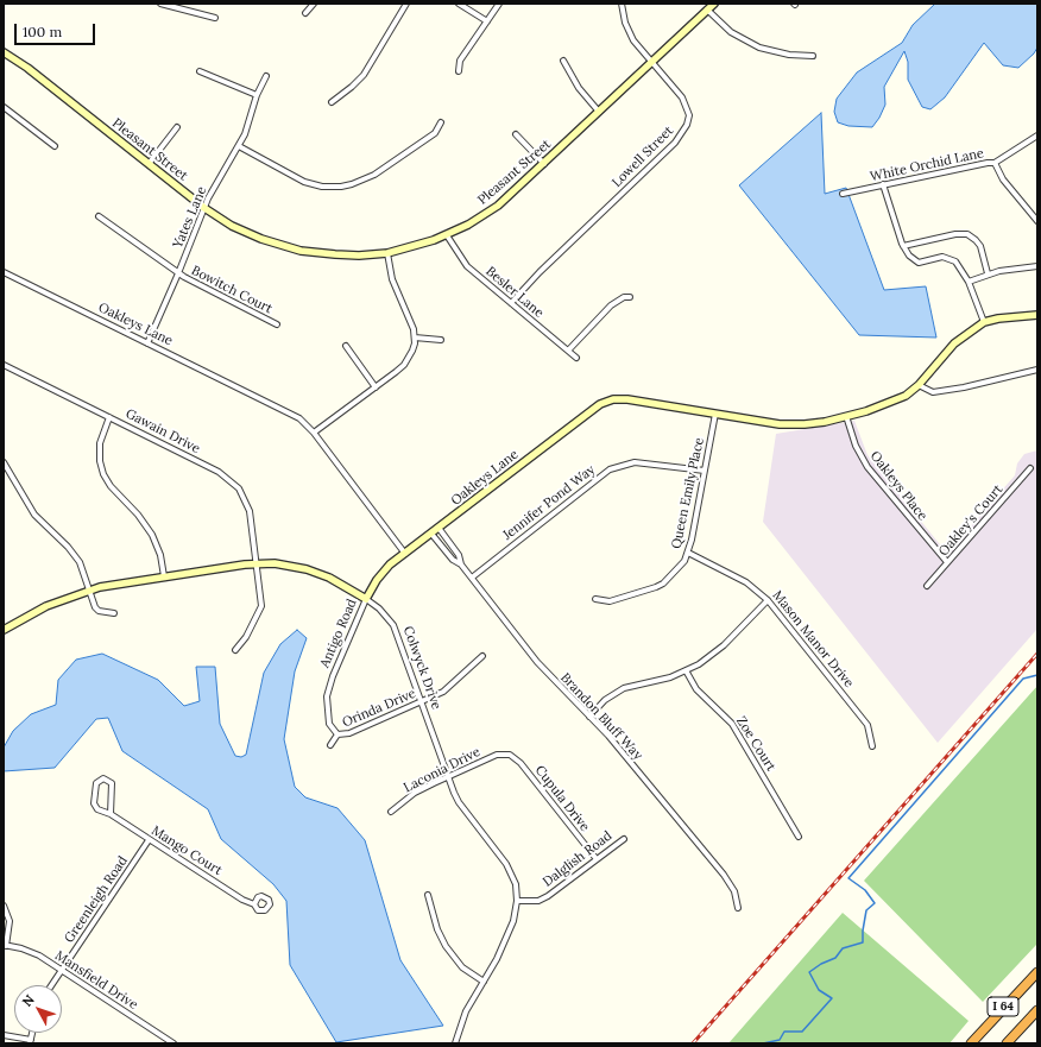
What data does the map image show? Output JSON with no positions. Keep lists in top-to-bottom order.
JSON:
{
  "streets": {
    "highway": ["I 64"],
    "street": [
      "Pleasant Street",
      "Lowell Street",
      "White Orchid Lane",
      "Yates Lane",
      "Bowitch Court",
      "Besler Lane",
      "Oakleys Lane",
      "Gawain Drive",
      "Oakleys Place",
      "Queen Emily Place",
      "Jennifer Pond Way",
      "Oakley's Court",
      "Antigo Road",
      "Mason Manor Drive",
      "Colwyck Drive",
      "Orinda Drive",
      "Brandon Bluff Way",
      "Zoe Court",
      "Laconia Drive",
      "Cupula Drive",
      "Mango Court",
      "Dalglish Road",
      "Greenleigh Road",
      "Mansfield Drive"
    ]
  },
  "crossings": [
    ["Pleasant Street", "Lowell Street"],
    ["Pleasant Street", "Yates Lane"],
    ["Pleasant Street", "Besler Lane"],
    ["Lowell Street", "Besler Lane"],
    ["Yates Lane", "Bowitch Court"],
    ["Yates Lane", "Oakleys Lane"],
    ["Oakleys Lane", "Oakleys Place"],
    ["Oakleys Lane", "Queen Emily Place"],
    ["Oakleys Lane", "Antigo Road"],
    ["Oakleys Lane", "Brandon Bluff Way"],
    ["Gawain Drive", "Colwyck Drive"],
    ["Oakleys Place", "Oakley's Court"],
    ["Queen Emily Place", "Jennifer Pond Way"],
    ["Queen Emily Place", "Mason Manor Drive"],
    ["Jennifer Pond Way", "Brandon Bluff Way"],
    ["Antigo Road", "Colwyck Drive"],
    ["Antigo Road", "Orinda Drive"],
    ["Colwyck Drive", "Orinda Drive"],
    ["Colwyck Drive", "Laconia Drive"],
    ["Colwyck Drive", "Dalglish Road"],
    ["Laconia Drive", "Cupula Drive"],
    ["Cupula Drive", "Dalglish Road"],
    ["Mango Court", "Greenleigh Road"],
    ["Greenleigh Road", "Mansfield Drive"]
  ],
  "scale_bar": "100 m",
  "north": "top left"
}
